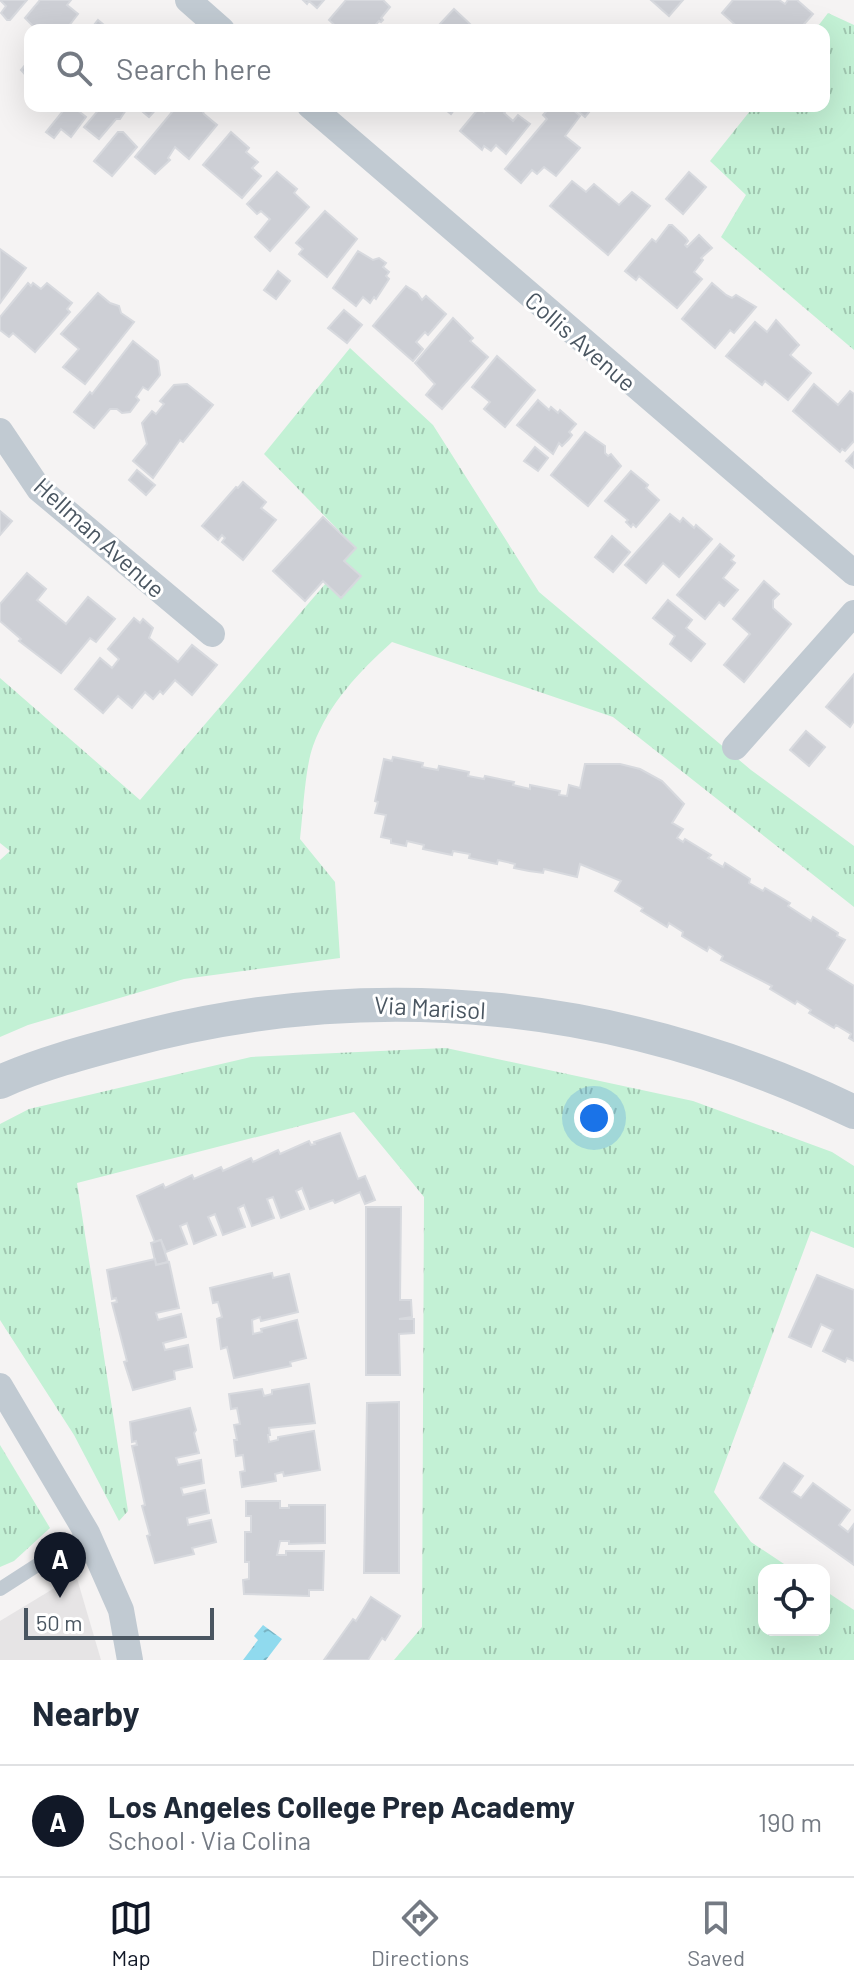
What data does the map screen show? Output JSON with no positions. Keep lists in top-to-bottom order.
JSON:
{
  "streets": {
    "street": ["Collis Avenue", "Hellman Avenue", "Via Marisol"]
  },
  "scale_bar": "50 m",
  "page": {
    "search": "Search here",
    "pins": "A",
    "scale": "50 m",
    "heading": "Nearby",
    "list": [
      {
        "mark": "A",
        "name": "Los Angeles College Prep Academy",
        "note": "School · Via Colina",
        "value": "190 m"
      }
    ],
    "nav": ["Map", "Directions", "Saved"]
  }
}
